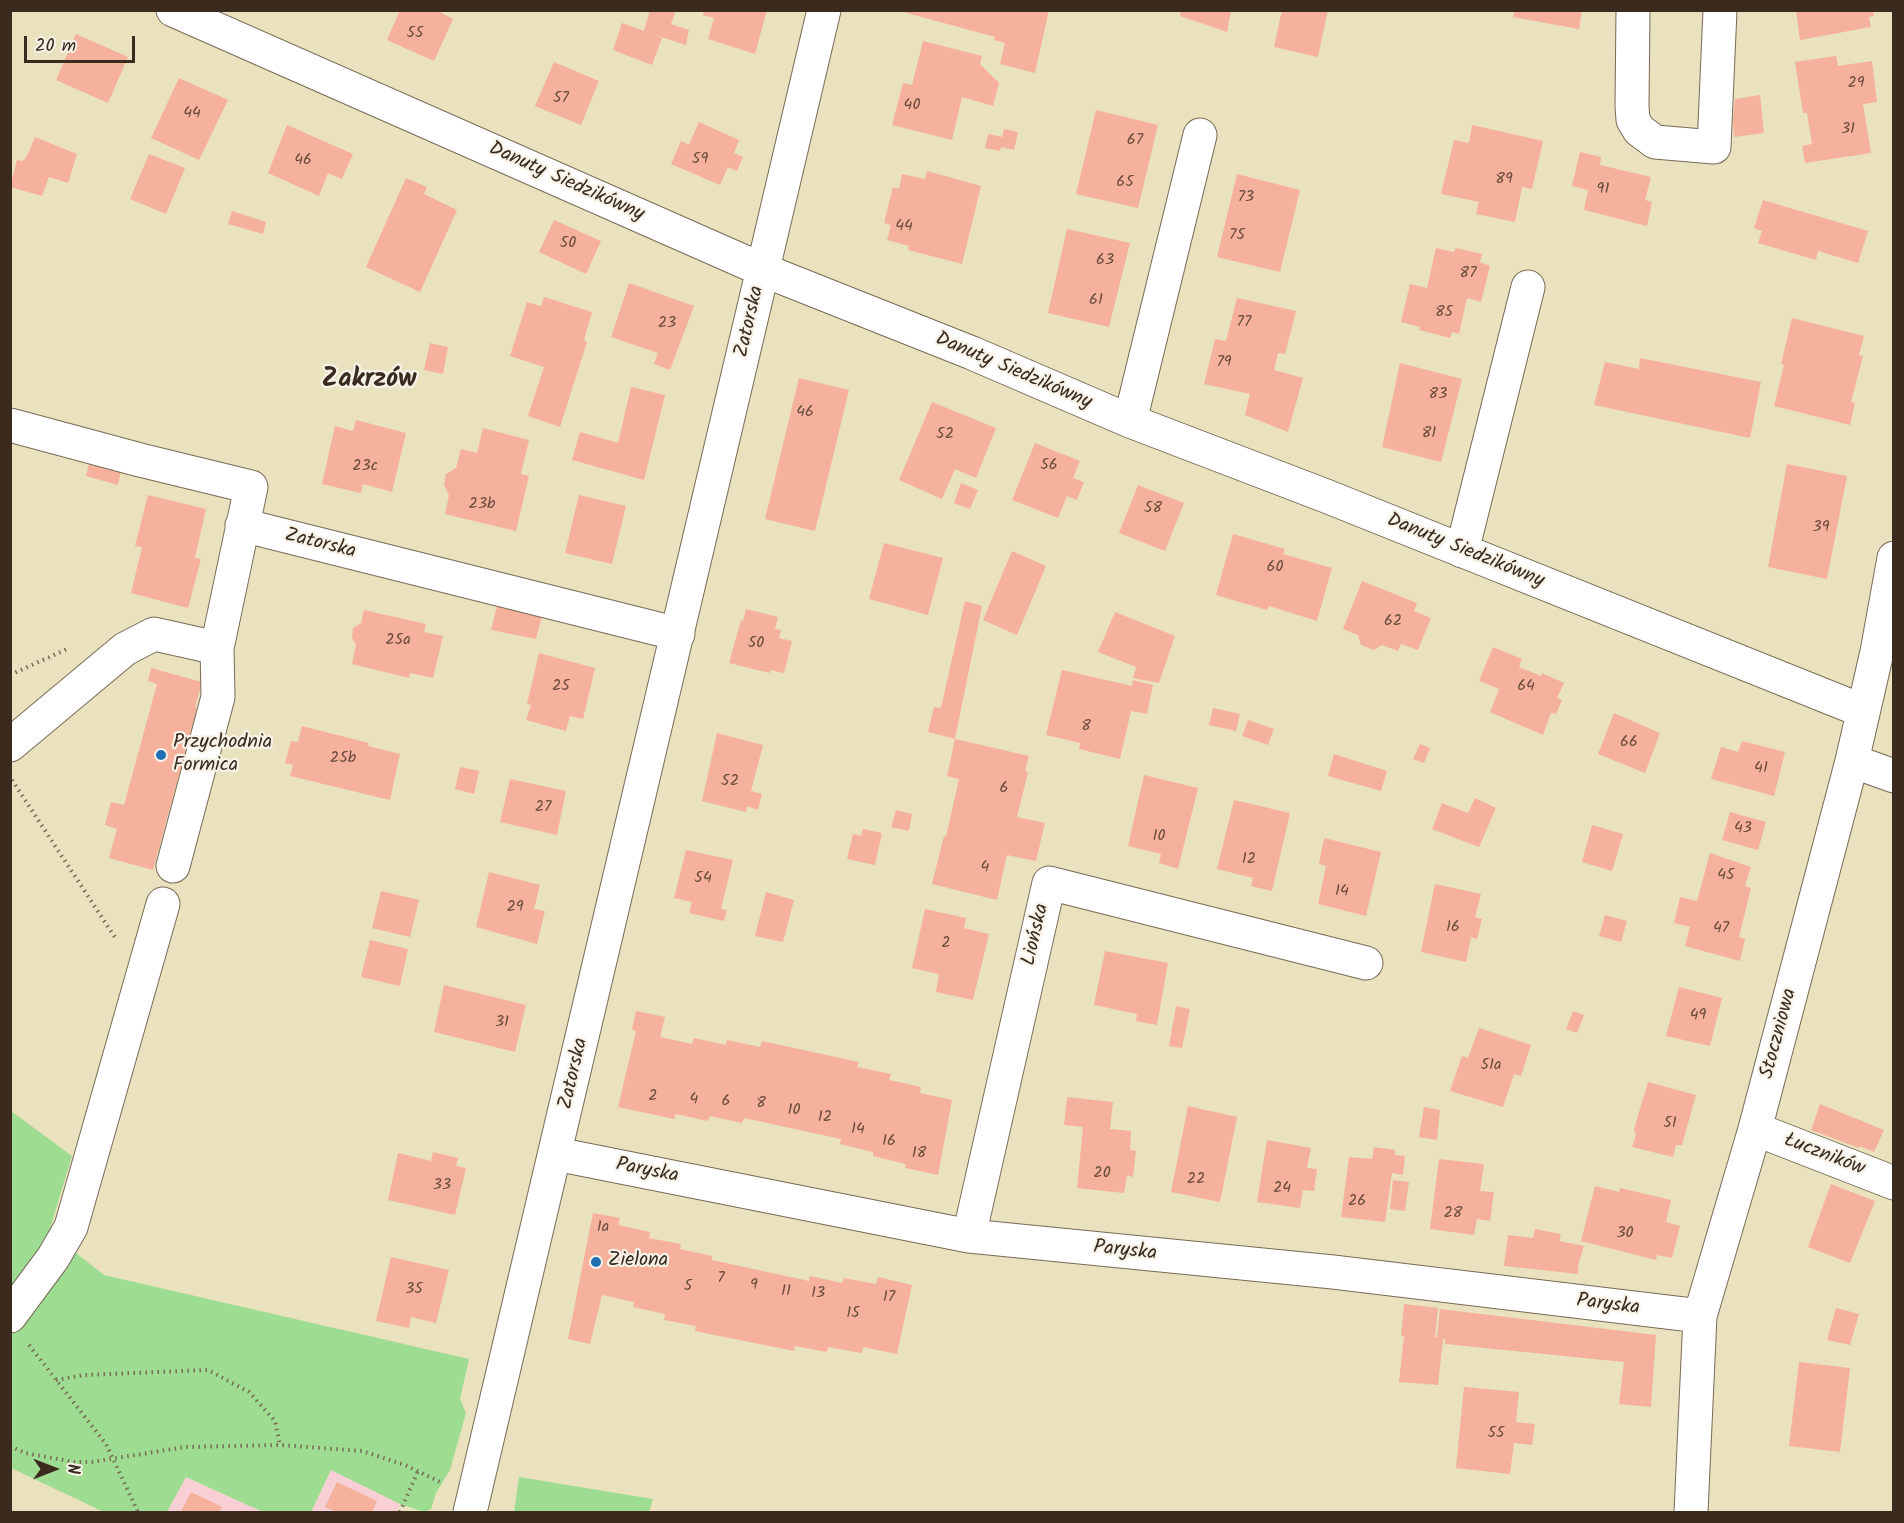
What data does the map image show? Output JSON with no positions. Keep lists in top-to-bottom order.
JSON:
{
  "streets": {
    "street": [
      "Danuty Siedzikówny",
      "Zatorska",
      "Liońska",
      "Stoczniowa",
      "Łuczników",
      "Paryska"
    ]
  },
  "crossings": [
    ["Danuty Siedzikówny", "Zatorska"],
    ["Danuty Siedzikówny", "Stoczniowa"],
    ["Zatorska", "Paryska"],
    ["Liońska", "Paryska"],
    ["Stoczniowa", "Łuczników"],
    ["Stoczniowa", "Paryska"]
  ],
  "districts": ["Zakrzów"],
  "places": ["Przychodnia Formica", "Zielona"],
  "house_numbers": [
    "55",
    "29",
    "57",
    "40",
    "44",
    "31",
    "67",
    "59",
    "46",
    "89",
    "65",
    "91",
    "73",
    "44",
    "75",
    "50",
    "63",
    "87",
    "61",
    "85",
    "77",
    "23",
    "79",
    "83",
    "46",
    "81",
    "52",
    "56",
    "23c",
    "23b",
    "58",
    "39",
    "60",
    "62",
    "25a",
    "50",
    "25",
    "64",
    "8",
    "66",
    "25b",
    "41",
    "52",
    "6",
    "27",
    "43",
    "10",
    "12",
    "4",
    "45",
    "54",
    "14",
    "29",
    "16",
    "47",
    "2",
    "49",
    "31",
    "51a",
    "2",
    "4",
    "6",
    "8",
    "10",
    "12",
    "51",
    "14",
    "16",
    "18",
    "20",
    "22",
    "33",
    "24",
    "26",
    "28",
    "1a",
    "30",
    "7",
    "9",
    "5",
    "35",
    "11",
    "13",
    "17",
    "15",
    "55"
  ],
  "scale_bar": "20 m",
  "north": "right"
}
